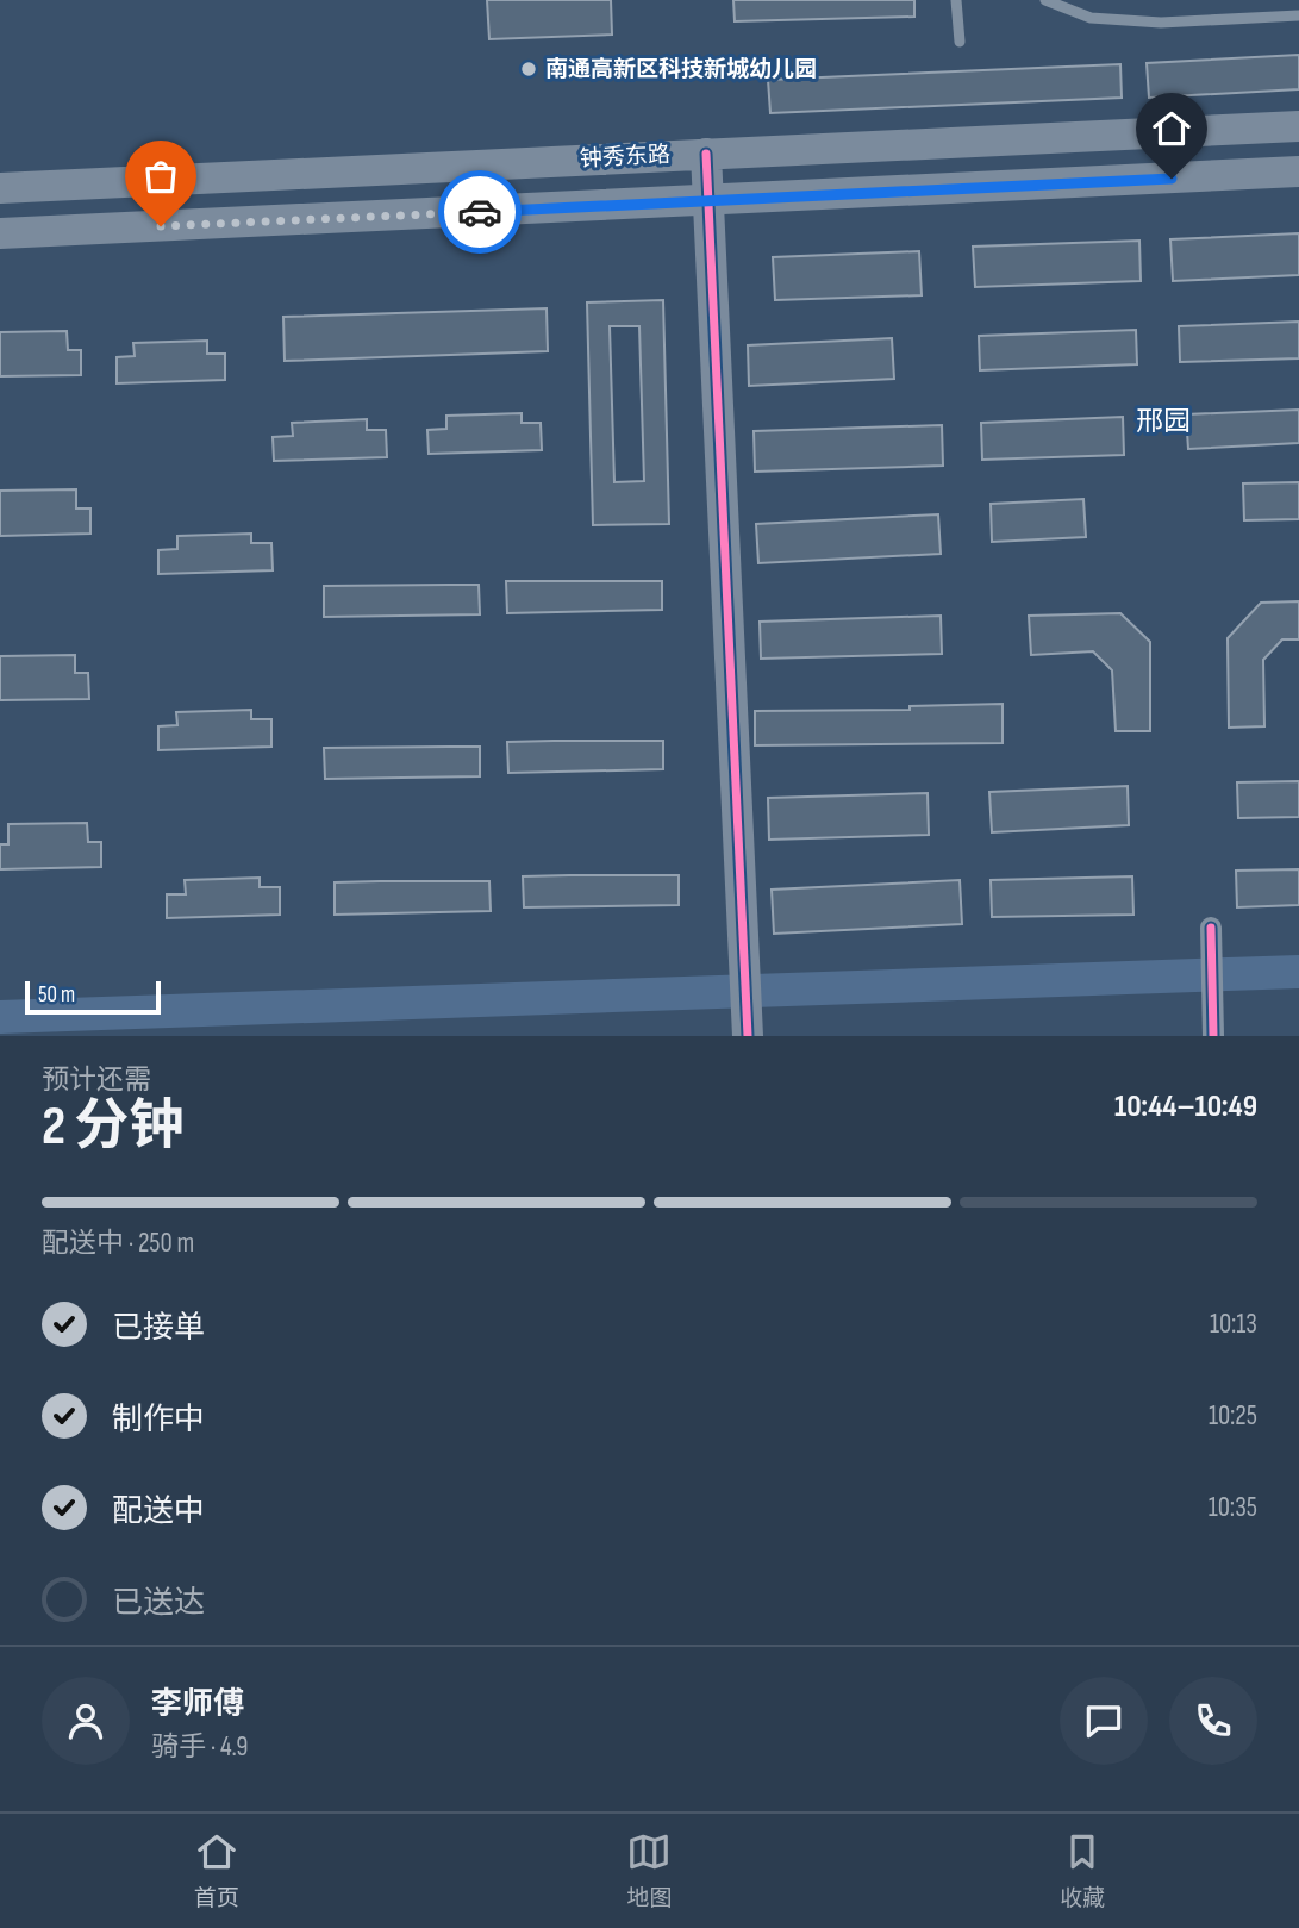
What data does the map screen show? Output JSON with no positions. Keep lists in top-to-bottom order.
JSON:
{
  "streets": {
    "main road": ["钟秀东路"]
  },
  "districts": ["邢园"],
  "places": ["南通高新区科技新城幼儿园"],
  "scale_bar": "50 m",
  "page": {
    "scale": "50 m",
    "heading": ["2 分钟", "预计还需", "10:44–10:49"],
    "panel": ["李师傅", "骑手 · 4.9"],
    "bar": "配送中 · 250 m",
    "list": [
      ["已接单", "10:13"],
      ["制作中", "10:25"],
      ["配送中", "10:35"],
      "已送达"
    ],
    "tabs": ["首页", "地图", "收藏"]
  }
}
